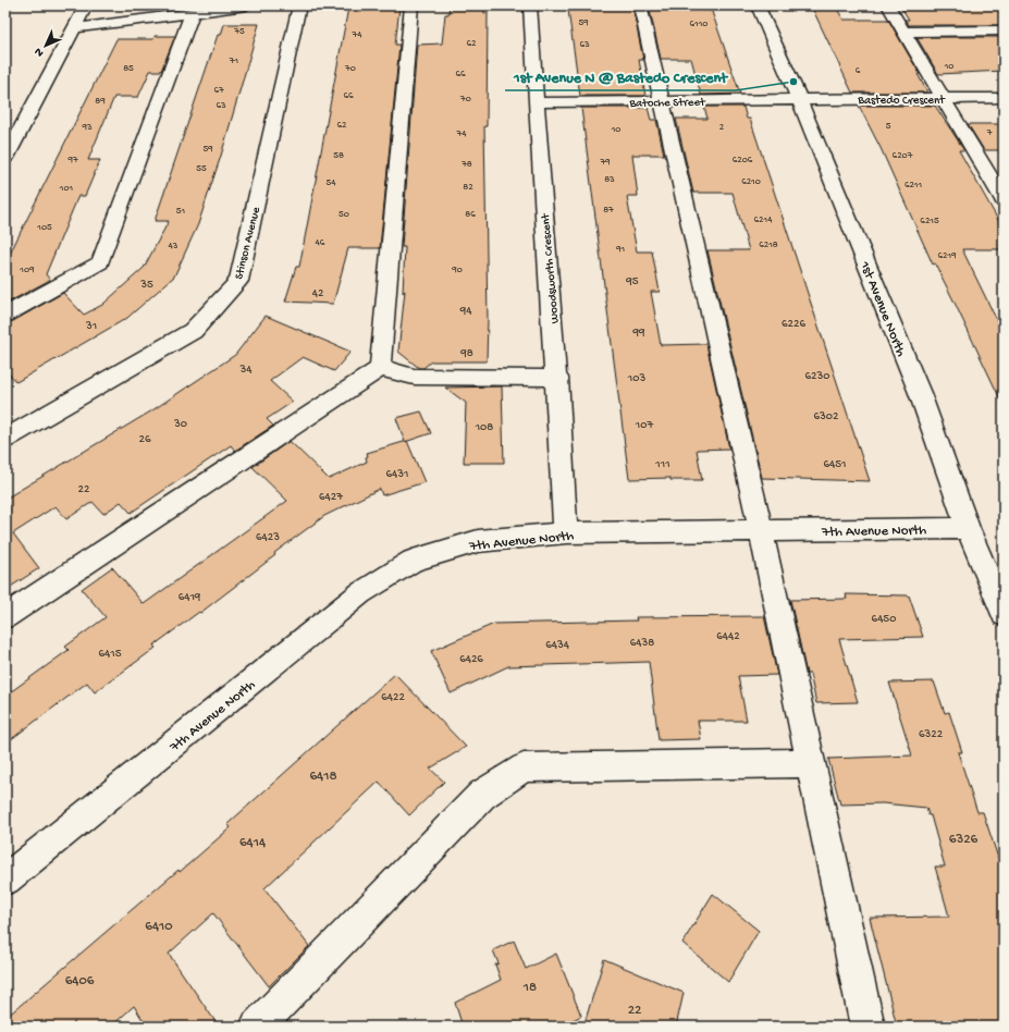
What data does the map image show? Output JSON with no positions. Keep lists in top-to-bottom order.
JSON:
{
  "streets": {
    "street": [
      "Bastedo Crescent",
      "Batoche Street",
      "Stinson Avenue",
      "Woodsworth Crescent",
      "1st Avenue North",
      "7th Avenue North"
    ]
  },
  "crossings": [
    ["Bastedo Crescent", "Batoche Street"],
    ["Bastedo Crescent", "1st Avenue North"],
    ["Batoche Street", "Woodsworth Crescent"],
    ["Batoche Street", "1st Avenue North"],
    ["Woodsworth Crescent", "7th Avenue North"],
    ["1st Avenue North", "7th Avenue North"]
  ],
  "places": ["1st Avenue N @ Bastedo Crescent"],
  "house_numbers": [
    "59",
    "6110",
    "75",
    "74",
    "62",
    "63",
    "71",
    "10",
    "85",
    "70",
    "6",
    "66",
    "67",
    "66",
    "70",
    "89",
    "63",
    "62",
    "5",
    "93",
    "2",
    "10",
    "7",
    "74",
    "59",
    "58",
    "6207",
    "97",
    "6206",
    "79",
    "78",
    "55",
    "83",
    "6210",
    "54",
    "6211",
    "82",
    "101",
    "87",
    "51",
    "50",
    "86",
    "6214",
    "6215",
    "105",
    "46",
    "6218",
    "43",
    "91",
    "6219",
    "109",
    "90",
    "95",
    "35",
    "42",
    "94",
    "6226",
    "31",
    "99",
    "98",
    "34",
    "6230",
    "103",
    "6302",
    "30",
    "107",
    "108",
    "26",
    "111",
    "6451",
    "6431",
    "22",
    "6427",
    "6423",
    "6419",
    "6450",
    "6442",
    "6438",
    "6434",
    "6415",
    "6426",
    "6422",
    "6322",
    "6418",
    "6326",
    "6414",
    "6410",
    "6406",
    "18",
    "22"
  ],
  "north": "bottom left"
}
